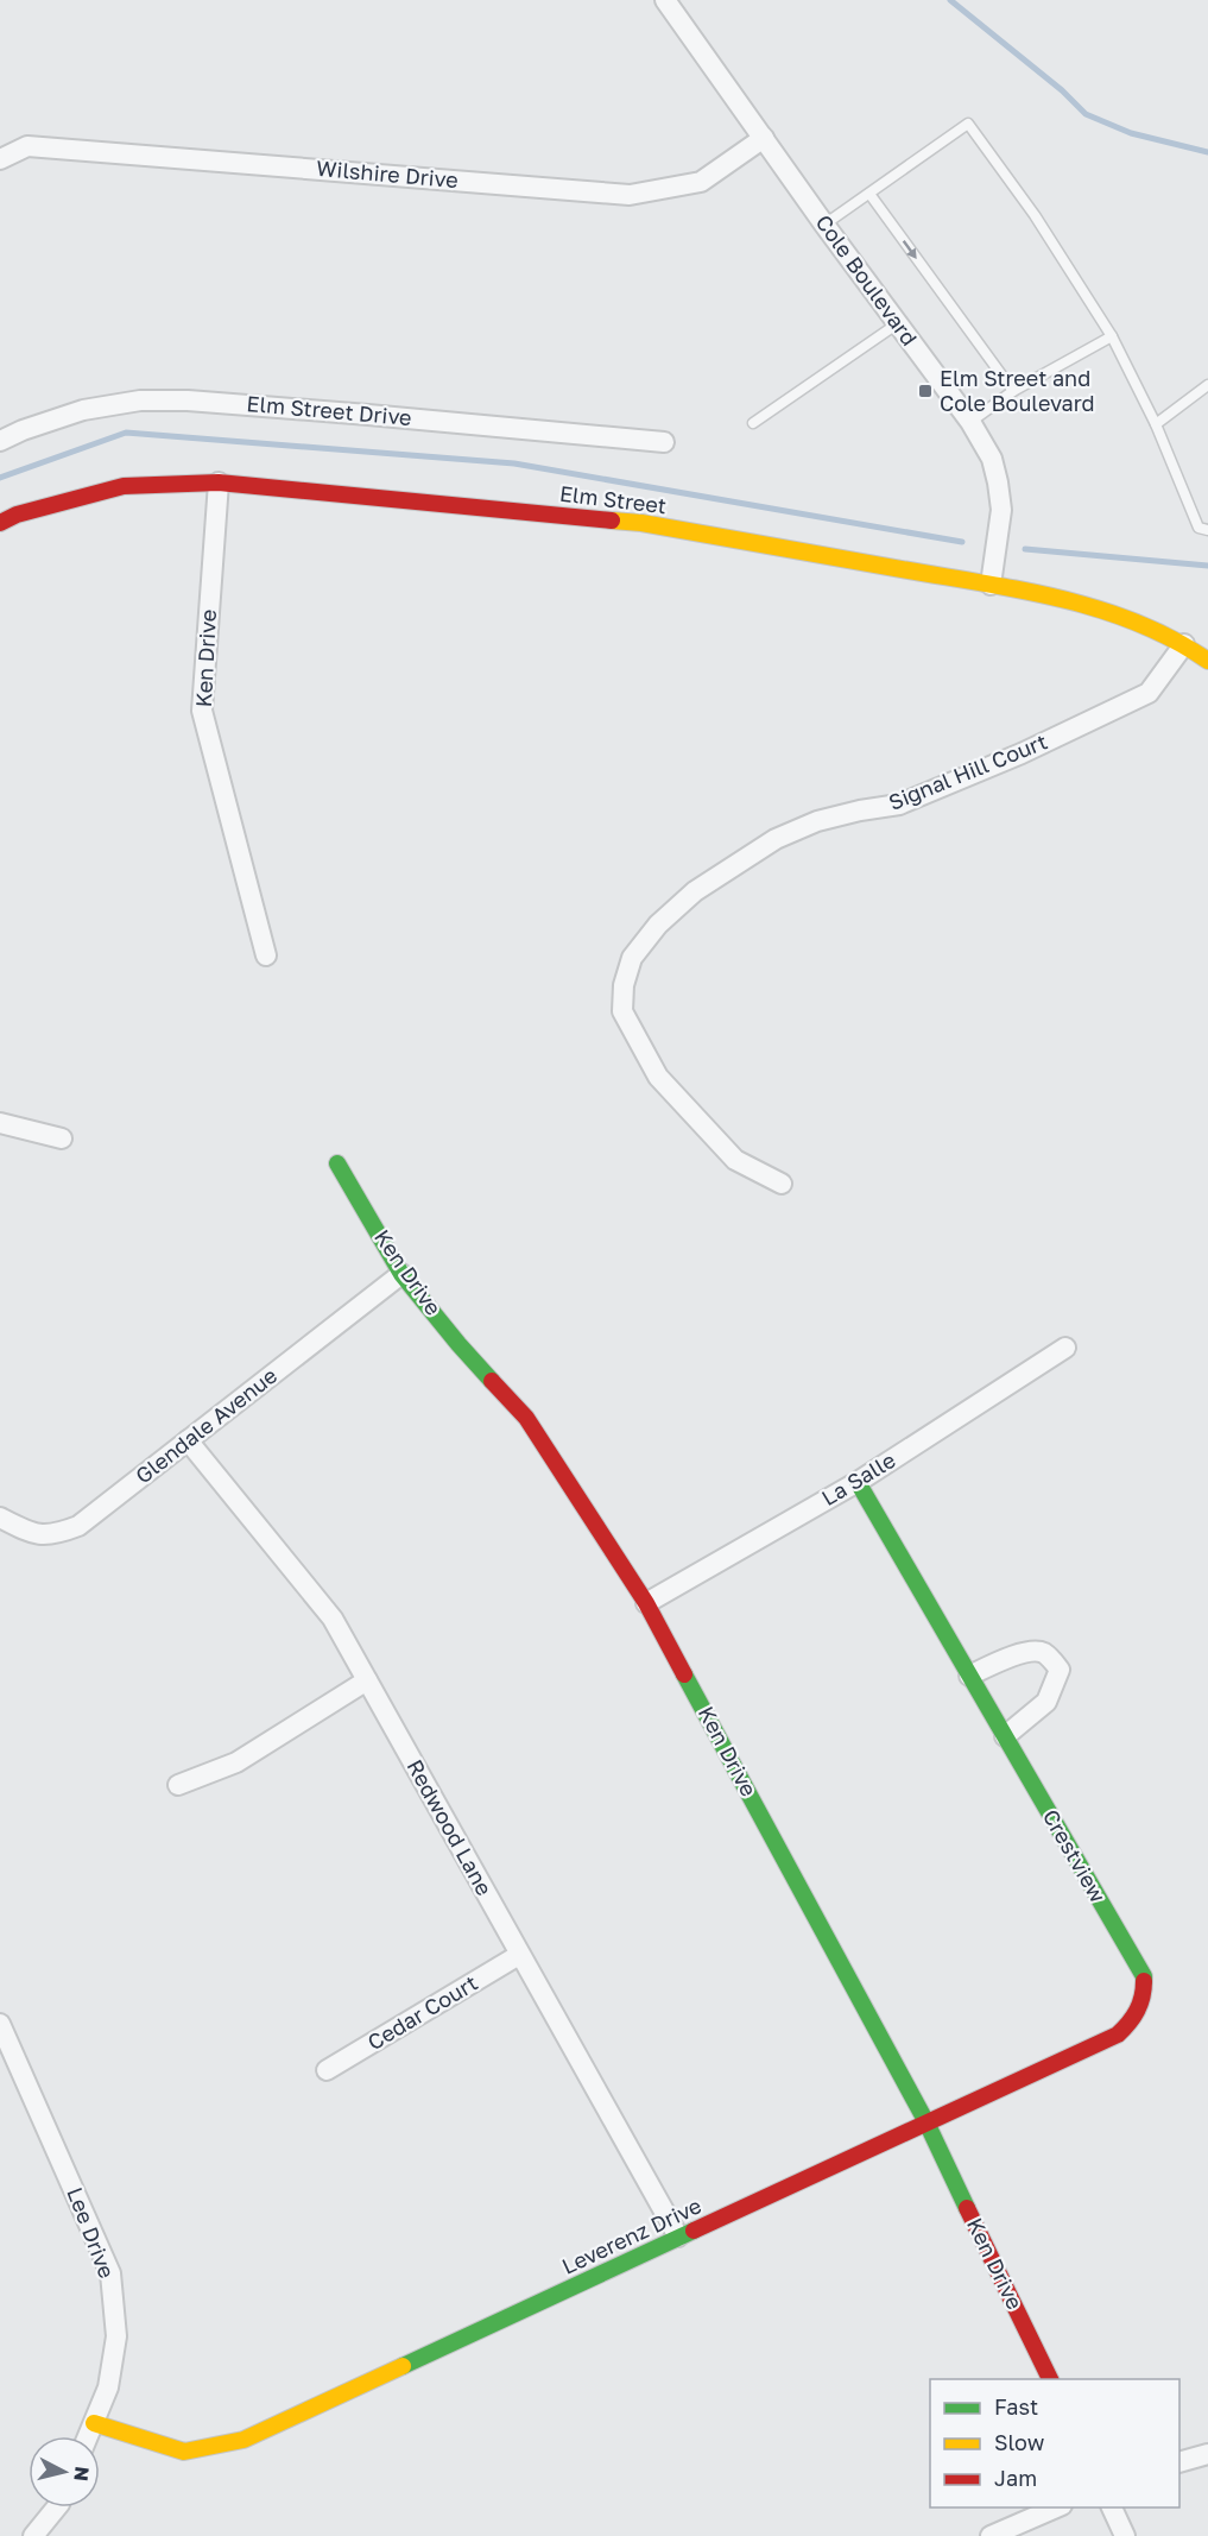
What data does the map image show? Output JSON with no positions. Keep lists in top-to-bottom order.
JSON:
{
  "streets": {
    "street": [
      "Wilshire Drive",
      "Cole Boulevard",
      "Elm Street Drive",
      "Elm Street",
      "Ken Drive",
      "Signal Hill Court",
      "Glendale Avenue",
      "La Salle",
      "Redwood Lane",
      "Crestview",
      "Cedar Court",
      "Lee Drive",
      "Leverenz Drive"
    ]
  },
  "crossings": [
    ["Wilshire Drive", "Cole Boulevard"],
    ["Cole Boulevard", "Elm Street"],
    ["Elm Street", "Ken Drive"],
    ["Elm Street", "Signal Hill Court"],
    ["Ken Drive", "Glendale Avenue"],
    ["Ken Drive", "La Salle"],
    ["Ken Drive", "Leverenz Drive"],
    ["Glendale Avenue", "Redwood Lane"],
    ["La Salle", "Crestview"],
    ["Redwood Lane", "Cedar Court"],
    ["Redwood Lane", "Leverenz Drive"],
    ["Crestview", "Leverenz Drive"],
    ["Lee Drive", "Leverenz Drive"]
  ],
  "places": {
    "transit": ["Elm Street and Cole Boulevard"]
  },
  "legend": ["Fast", "Slow", "Jam"],
  "north": "right"
}
